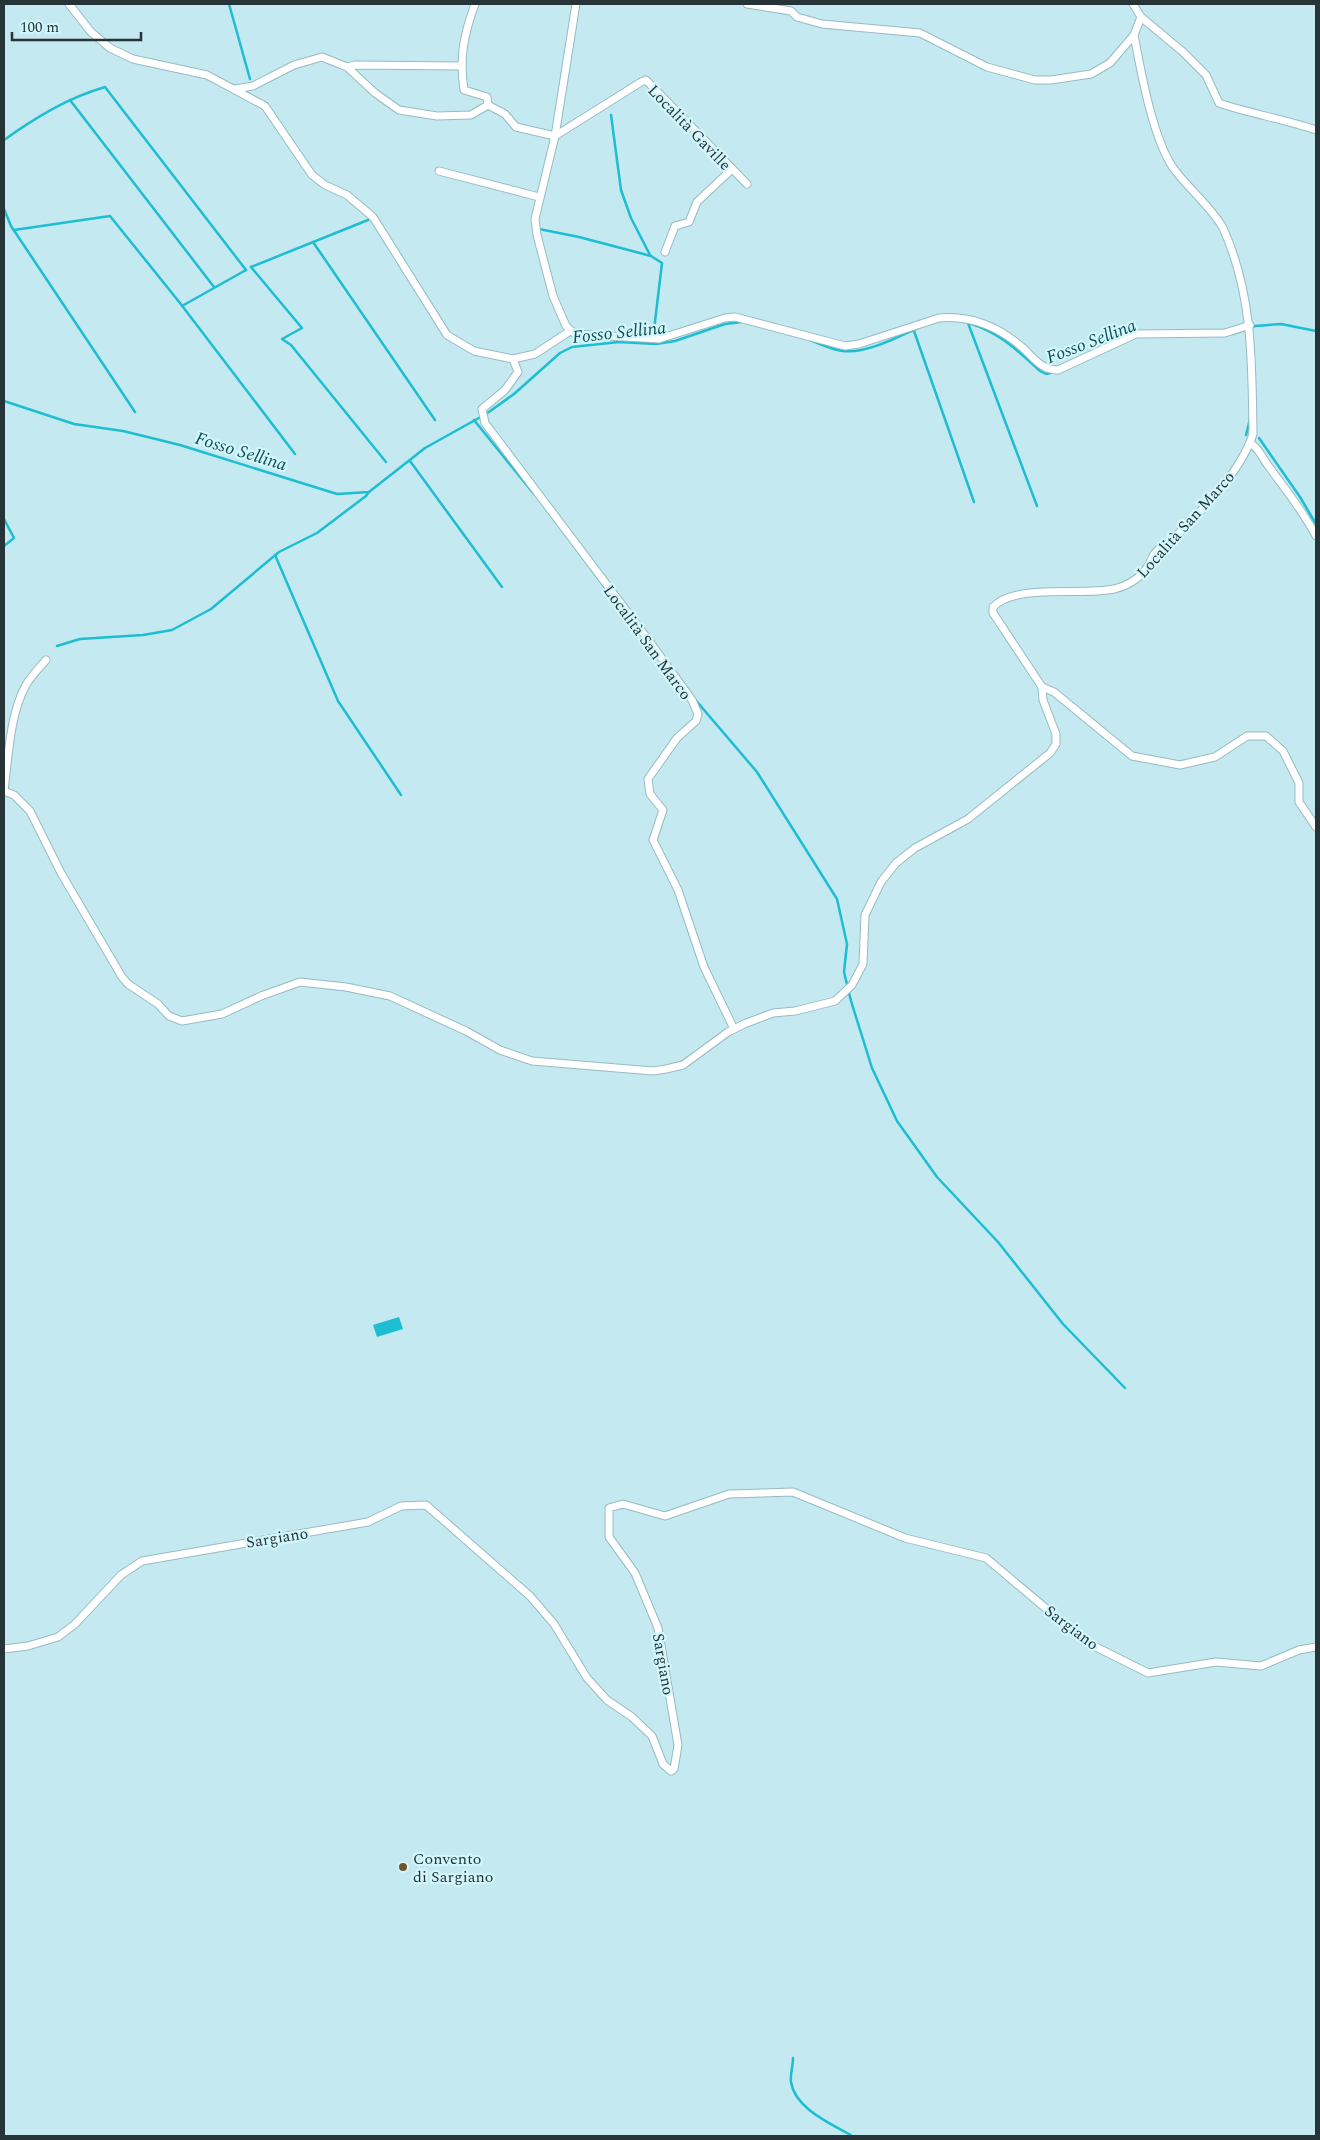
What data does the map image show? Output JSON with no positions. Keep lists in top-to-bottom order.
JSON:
{
  "streets": {
    "street": ["Località Gaville", "Località San Marco", "Sargiano"]
  },
  "water": ["Fosso Sellina"],
  "places": ["Convento di Sargiano"],
  "scale_bar": "100 m"
}
